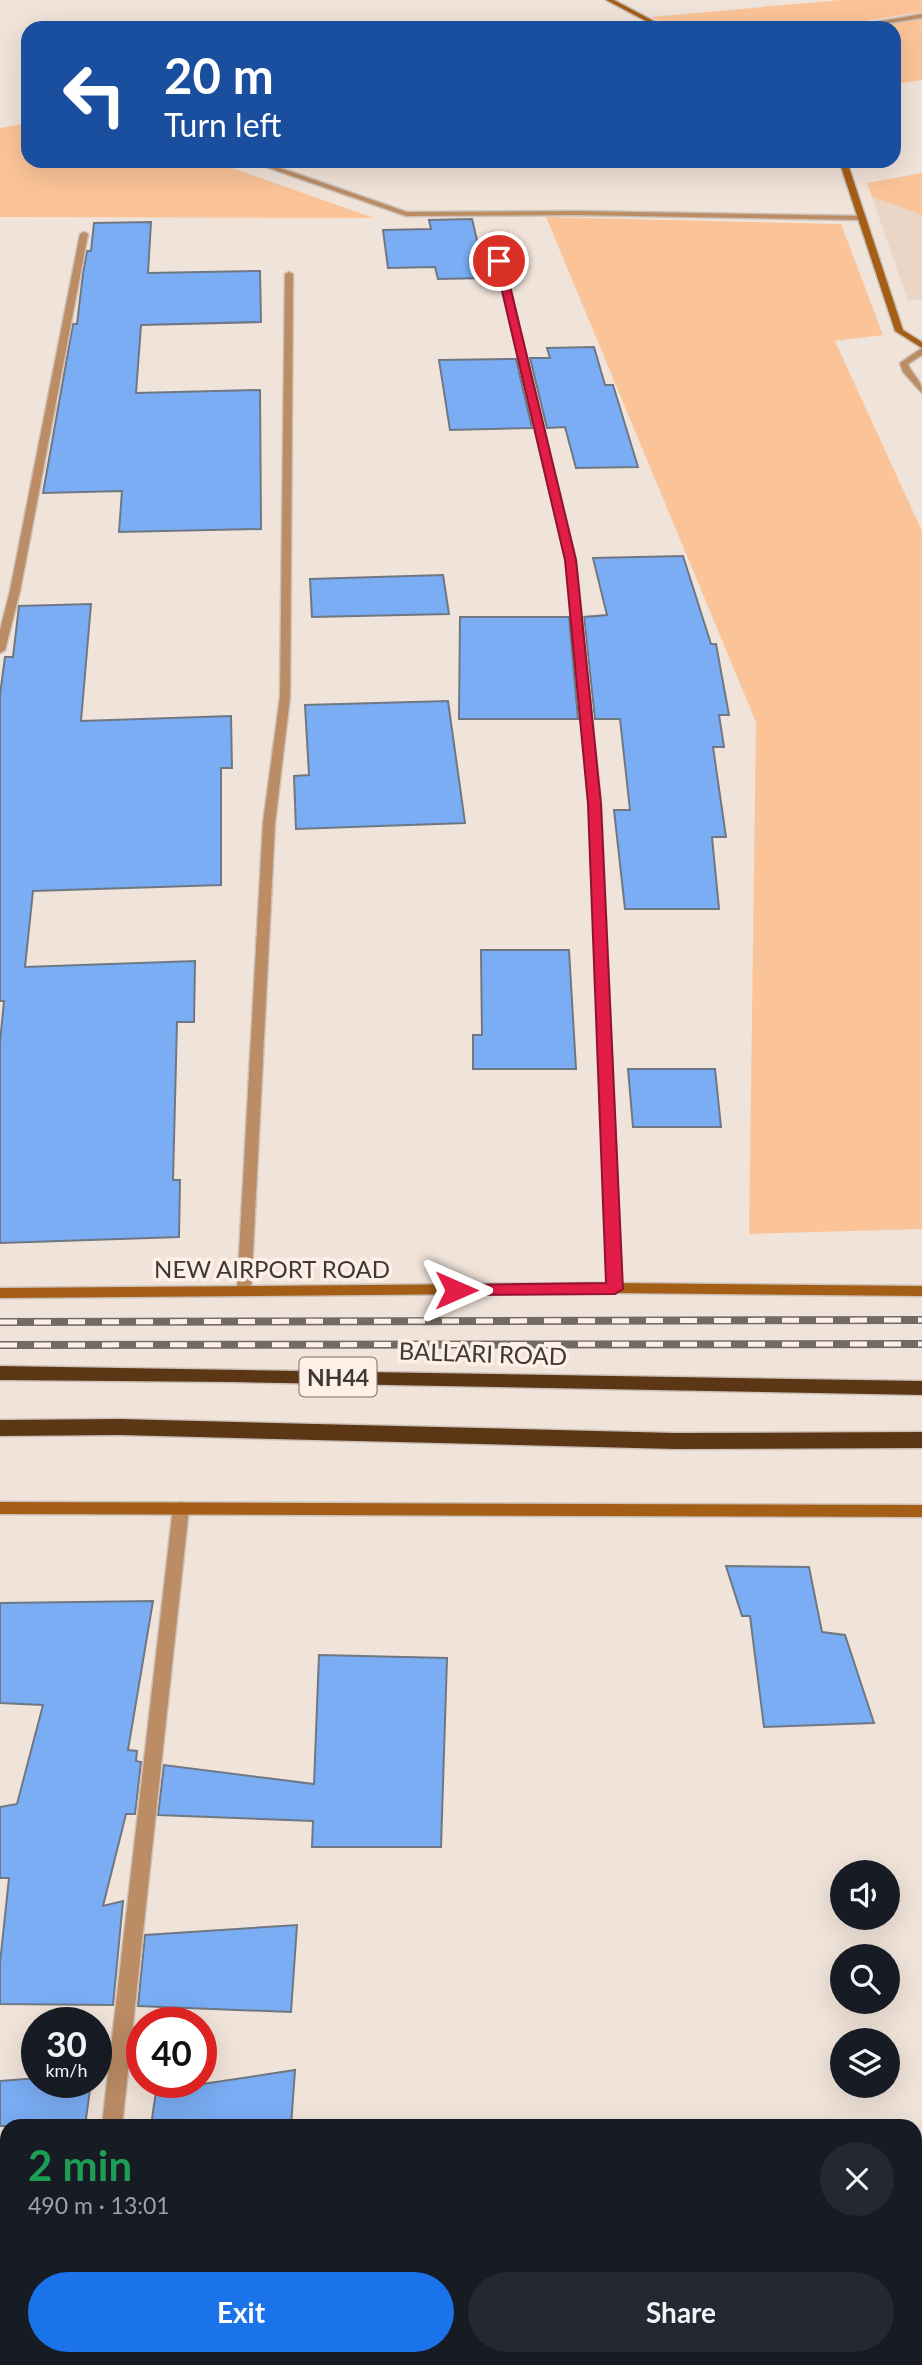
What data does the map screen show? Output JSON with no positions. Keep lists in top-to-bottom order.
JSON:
{
  "streets": {
    "highway": ["BALLARI ROAD", "NH44"],
    "street": ["NEW AIRPORT ROAD"]
  },
  "page": {
    "turn": ["20 m", "Turn left"],
    "speed": "30 km/h",
    "limit": "40",
    "heading": ["2 min", "490 m · 13:01"],
    "buttons": ["Exit", "Share"]
  }
}
